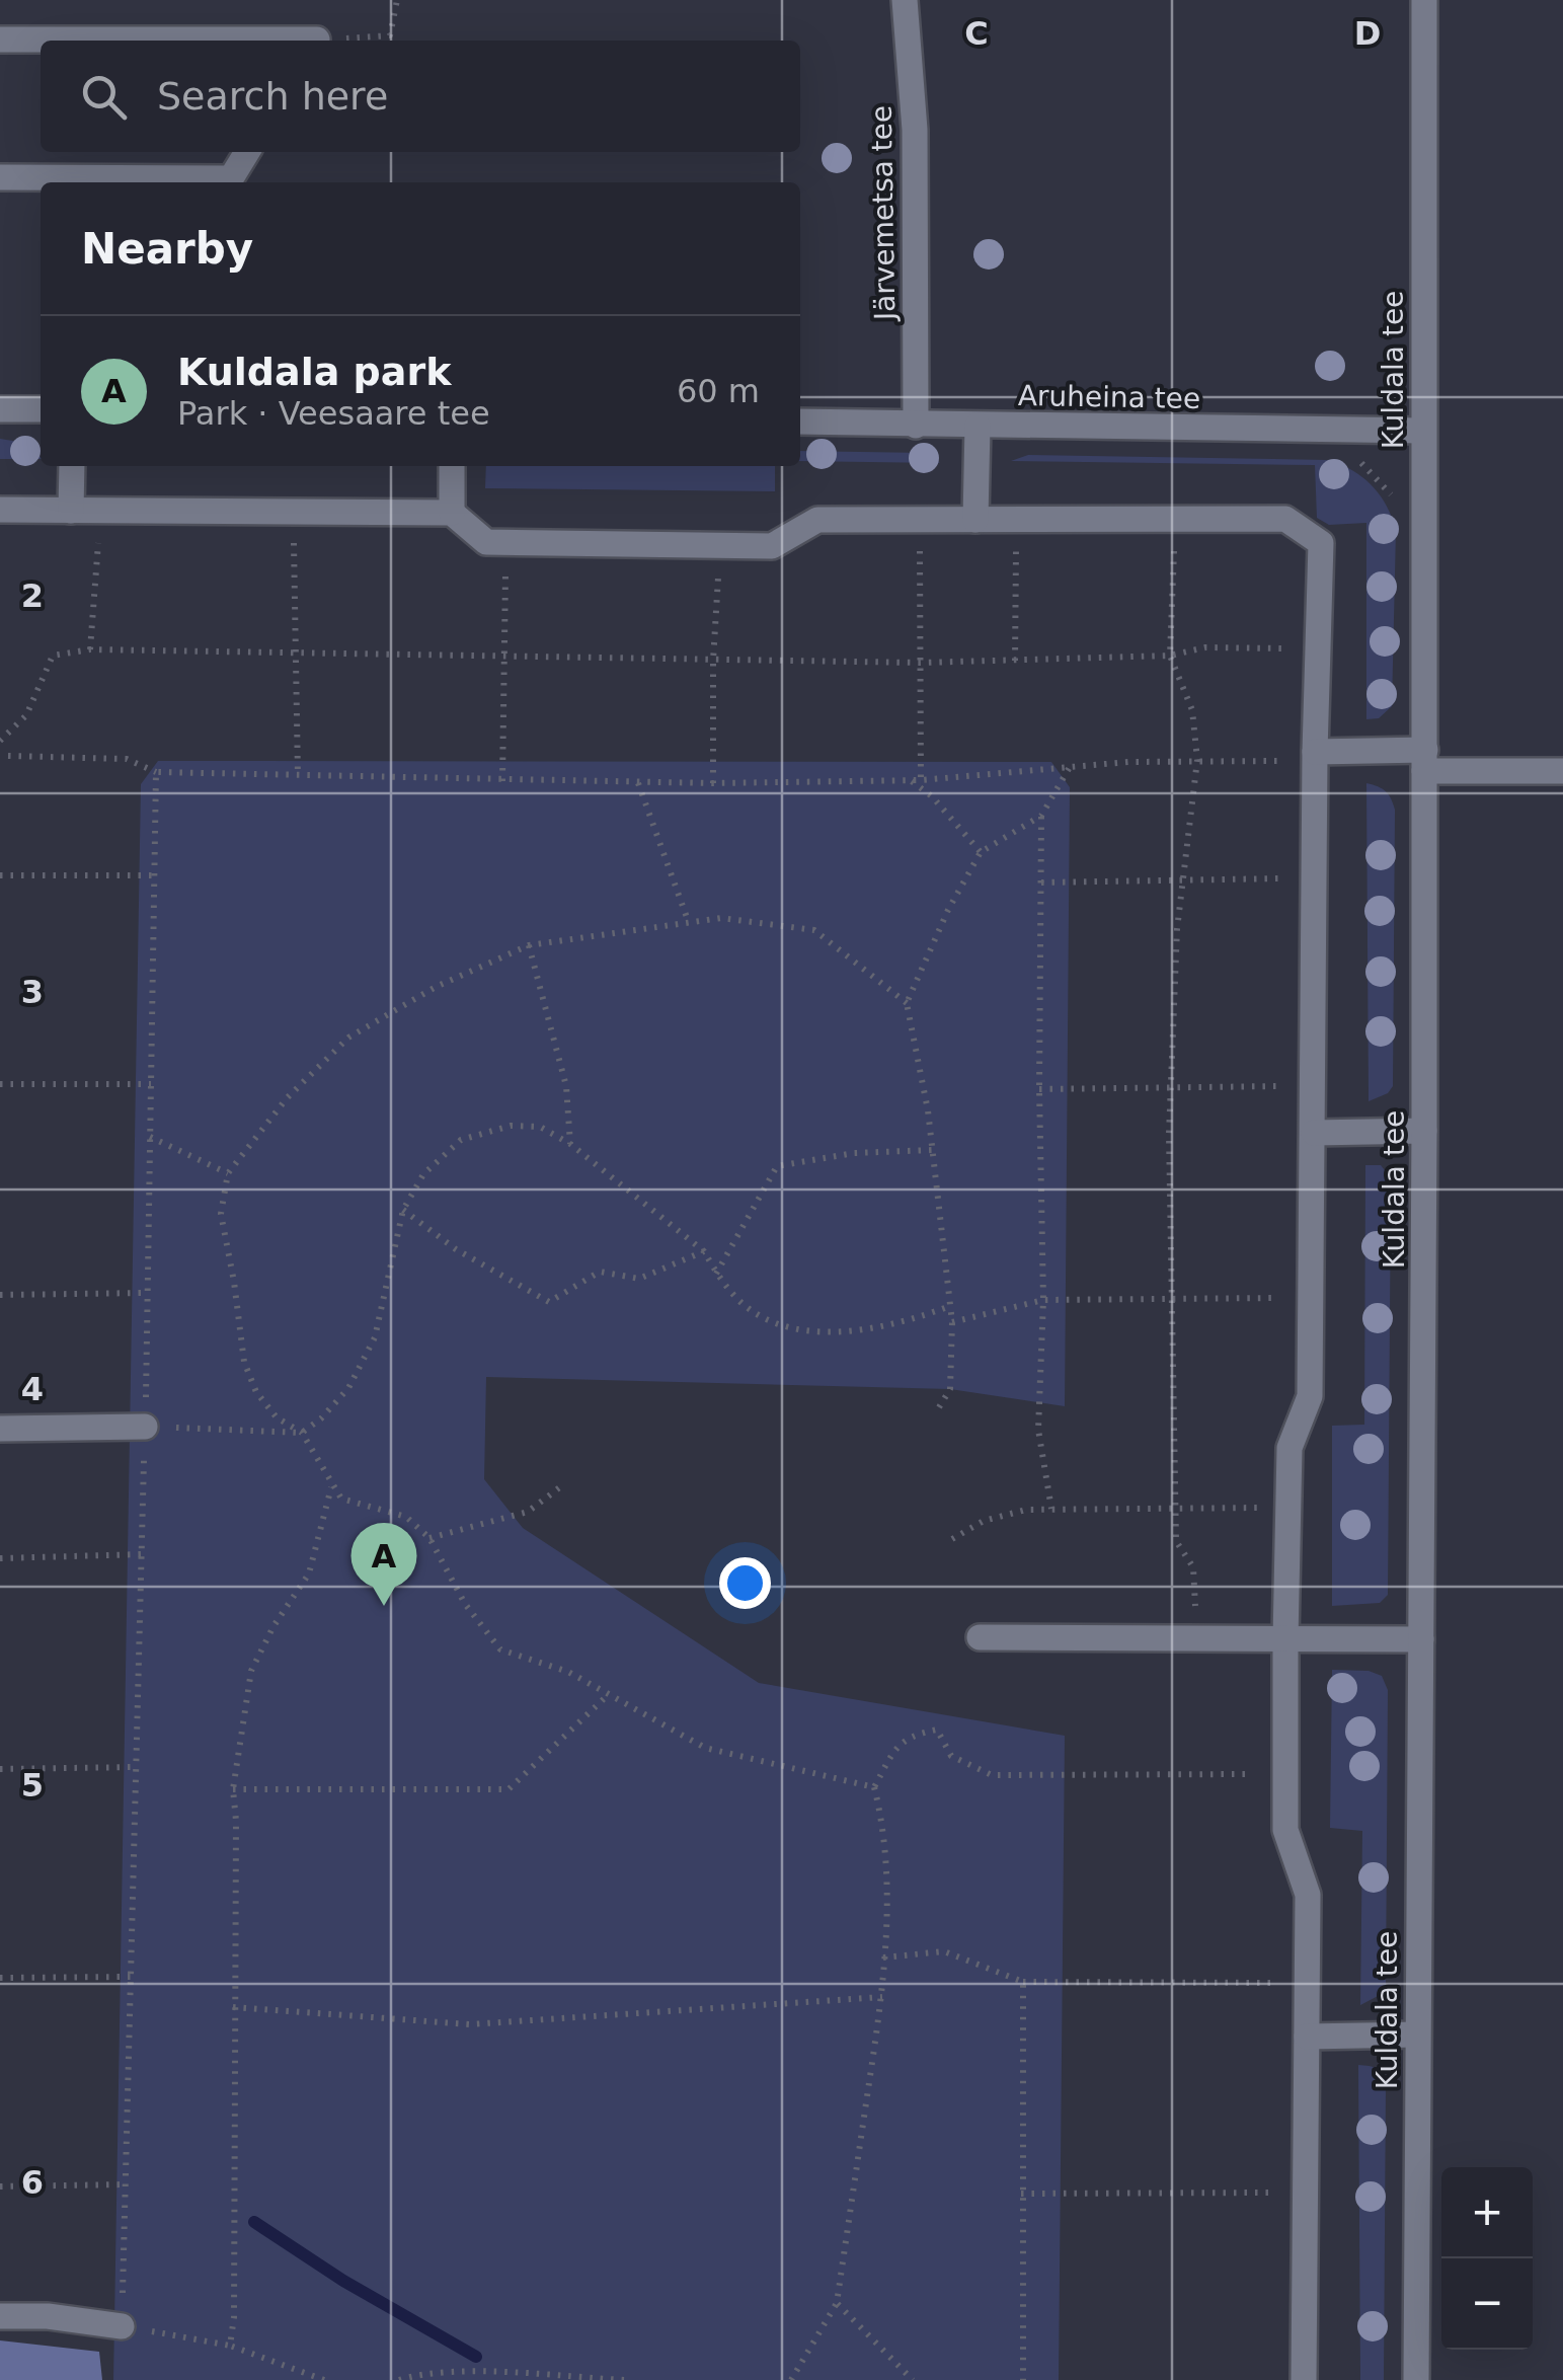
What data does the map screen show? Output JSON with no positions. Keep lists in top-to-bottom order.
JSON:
{
  "streets": {
    "street": ["Järvemetsa tee", "Kuldala tee", "Aruheina tee"]
  },
  "crossings": [
    ["Järvemetsa tee", "Aruheina tee"],
    ["Kuldala tee", "Aruheina tee"]
  ],
  "page": {
    "search": "Search here",
    "heading": "Nearby",
    "list": [
      {
        "mark": "A",
        "name": "Kuldala park",
        "note": "Park · Veesaare tee",
        "value": "60 m"
      }
    ],
    "pins": "A",
    "map_buttons": ["+", "−"]
  },
  "grid": {
    "columns": ["C", "D"],
    "rows": [
      "2",
      "3",
      "4",
      "5",
      "6"
    ]
  }
}
